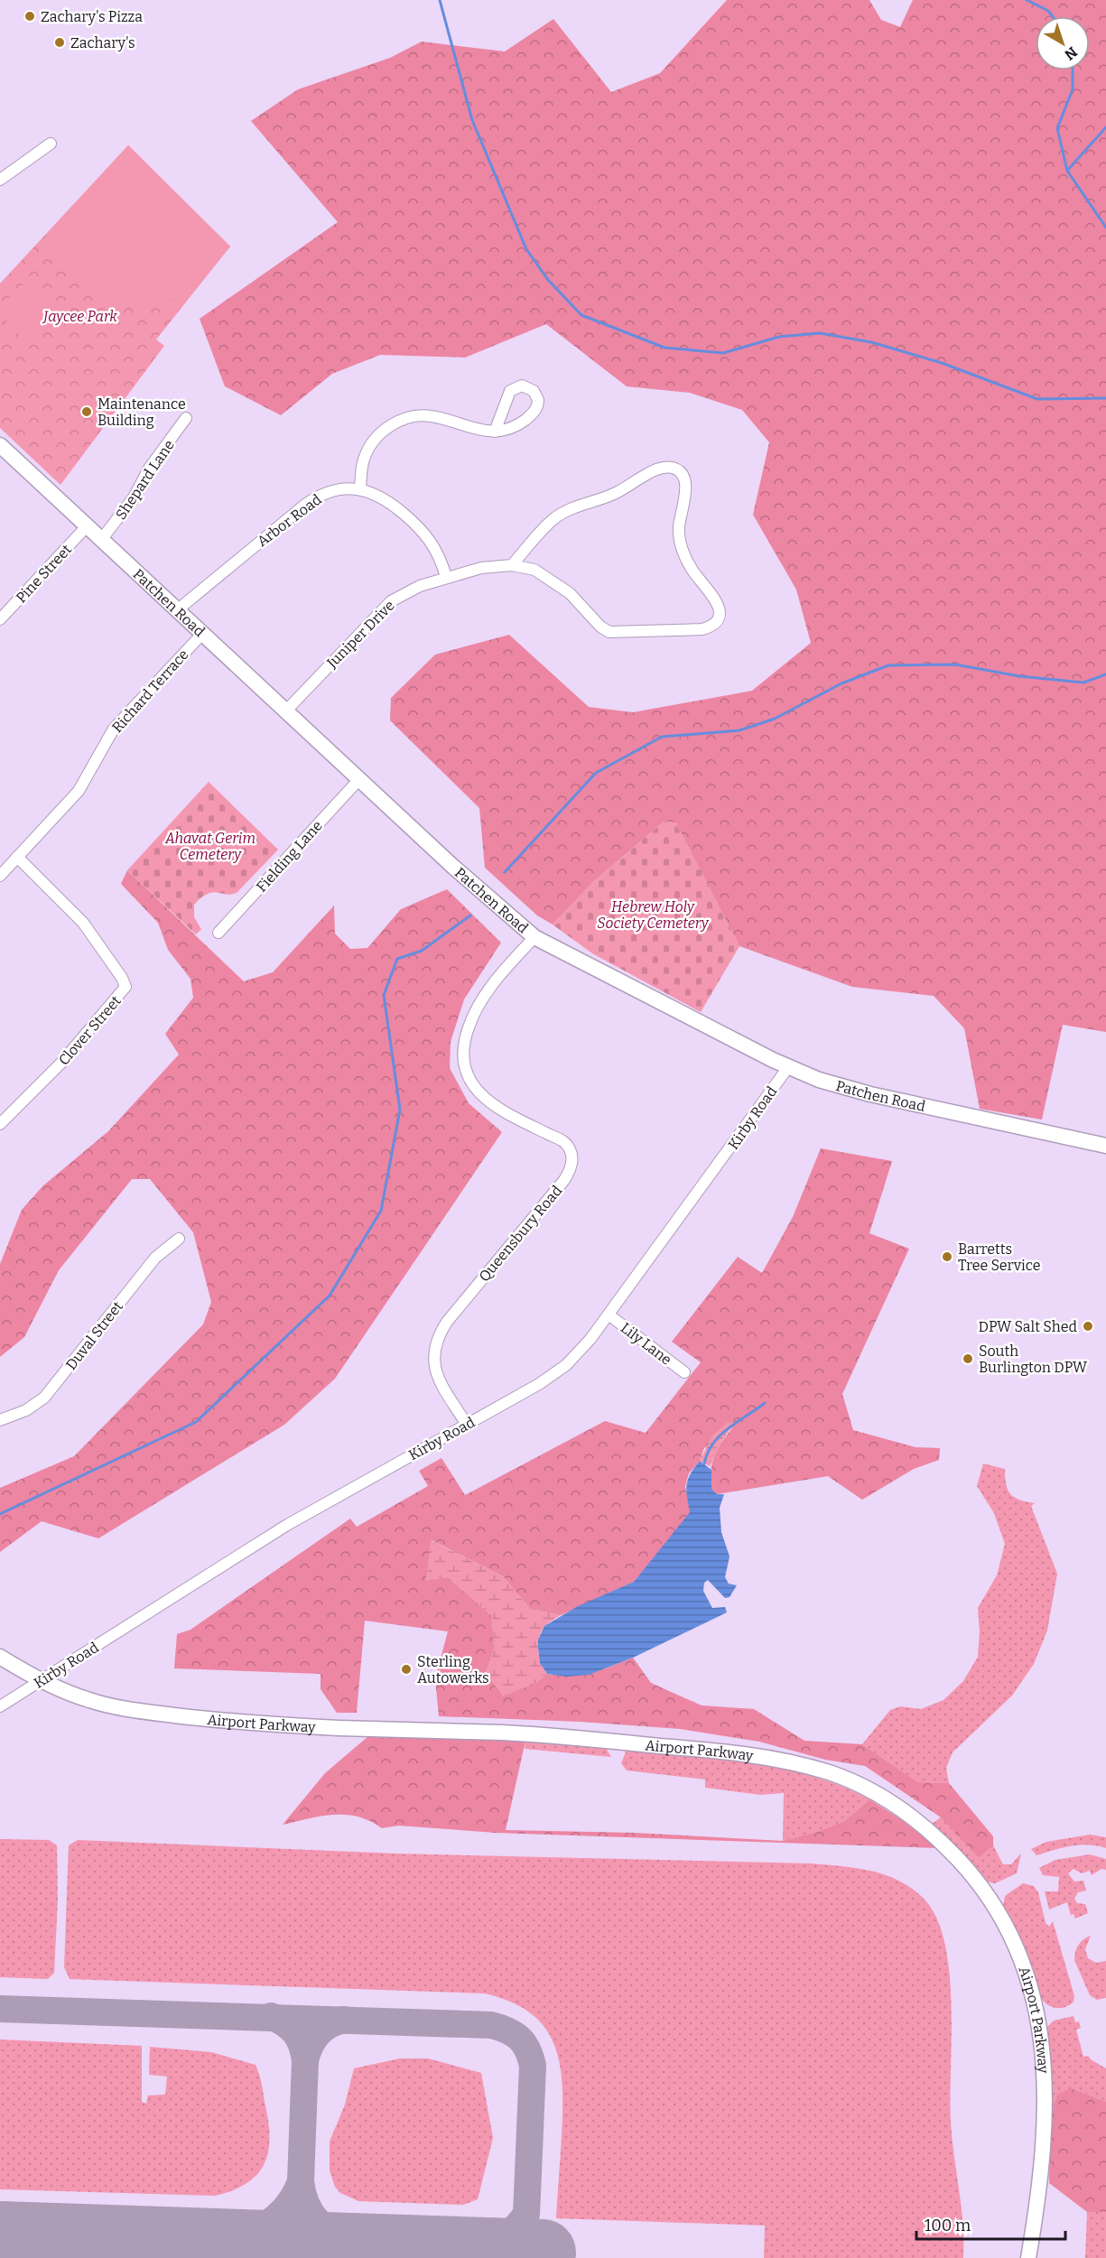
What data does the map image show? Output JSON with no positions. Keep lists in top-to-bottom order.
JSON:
{
  "streets": {
    "main road": ["Patchen Road", "Airport Parkway"],
    "street": [
      "Shepard Lane",
      "Arbor Road",
      "Pine Street",
      "Juniper Drive",
      "Richard Terrace",
      "Fielding Lane",
      "Clover Street",
      "Kirby Road",
      "Queensbury Road",
      "Duval Street",
      "Lily Lane"
    ]
  },
  "crossings": [
    ["Shepard Lane", "Patchen Road"],
    ["Arbor Road", "Patchen Road"],
    ["Arbor Road", "Juniper Drive"],
    ["Pine Street", "Patchen Road"],
    ["Patchen Road", "Juniper Drive"],
    ["Patchen Road", "Richard Terrace"],
    ["Patchen Road", "Fielding Lane"],
    ["Patchen Road", "Kirby Road"],
    ["Patchen Road", "Queensbury Road"],
    ["Richard Terrace", "Clover Street"],
    ["Kirby Road", "Queensbury Road"],
    ["Kirby Road", "Lily Lane"],
    ["Kirby Road", "Airport Parkway"]
  ],
  "parks": ["Jaycee Park", "Ahavat Gerim Cemetery", "Hebrew Holy Society Cemetery"],
  "places": [
    "Zachary's Pizza",
    "Zachary's",
    "Maintenance Building",
    "Barretts Tree Service",
    "DPW Salt Shed",
    "South Burlington DPW",
    "Sterling Autowerks"
  ],
  "scale_bar": "100 m",
  "north": "bottom right"
}
